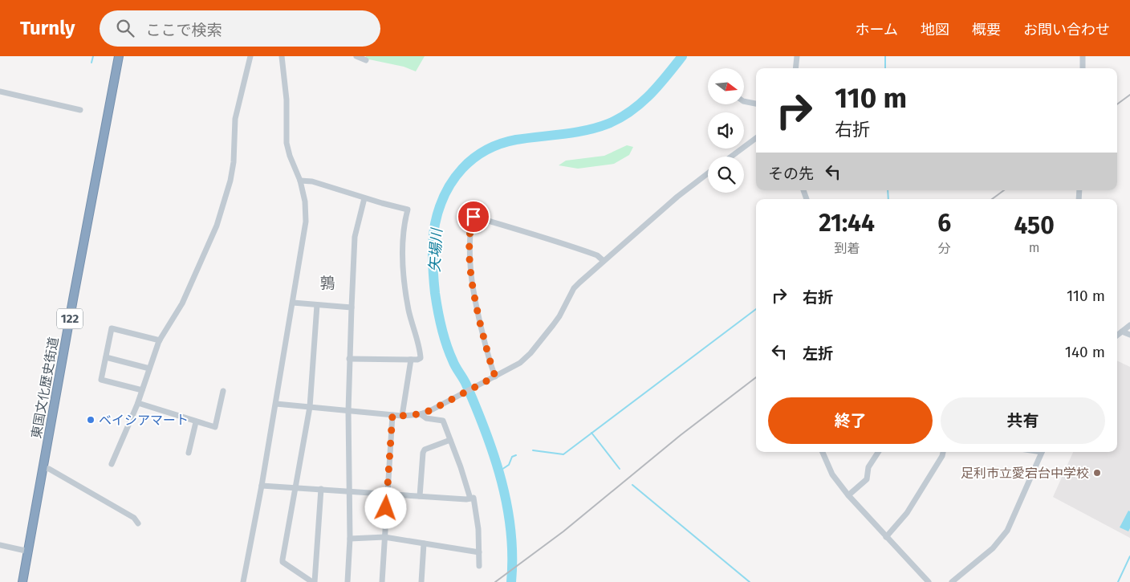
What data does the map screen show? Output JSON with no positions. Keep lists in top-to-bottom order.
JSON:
{
  "streets": {
    "highway": ["122", "東国文化歴史街道"]
  },
  "districts": ["鶉"],
  "water": ["矢場川"],
  "places": ["ベイシアマート", "足利市立愛宕台中学校"],
  "north": "right",
  "page": {
    "header": "Turnly",
    "search": "ここで検索",
    "nav": [
      "ホーム",
      "地図",
      "概要",
      "お問い合わせ"
    ],
    "turn": ["110 m", "右折"],
    "then": "その先",
    "eta": [
      "21:44",
      "到着",
      "6",
      "分",
      "450",
      "m"
    ],
    "list": [
      {
        "name": "右折",
        "value": "110 m"
      },
      {
        "name": "左折",
        "value": "140 m"
      }
    ],
    "buttons": ["終了", "共有"]
  }
}
